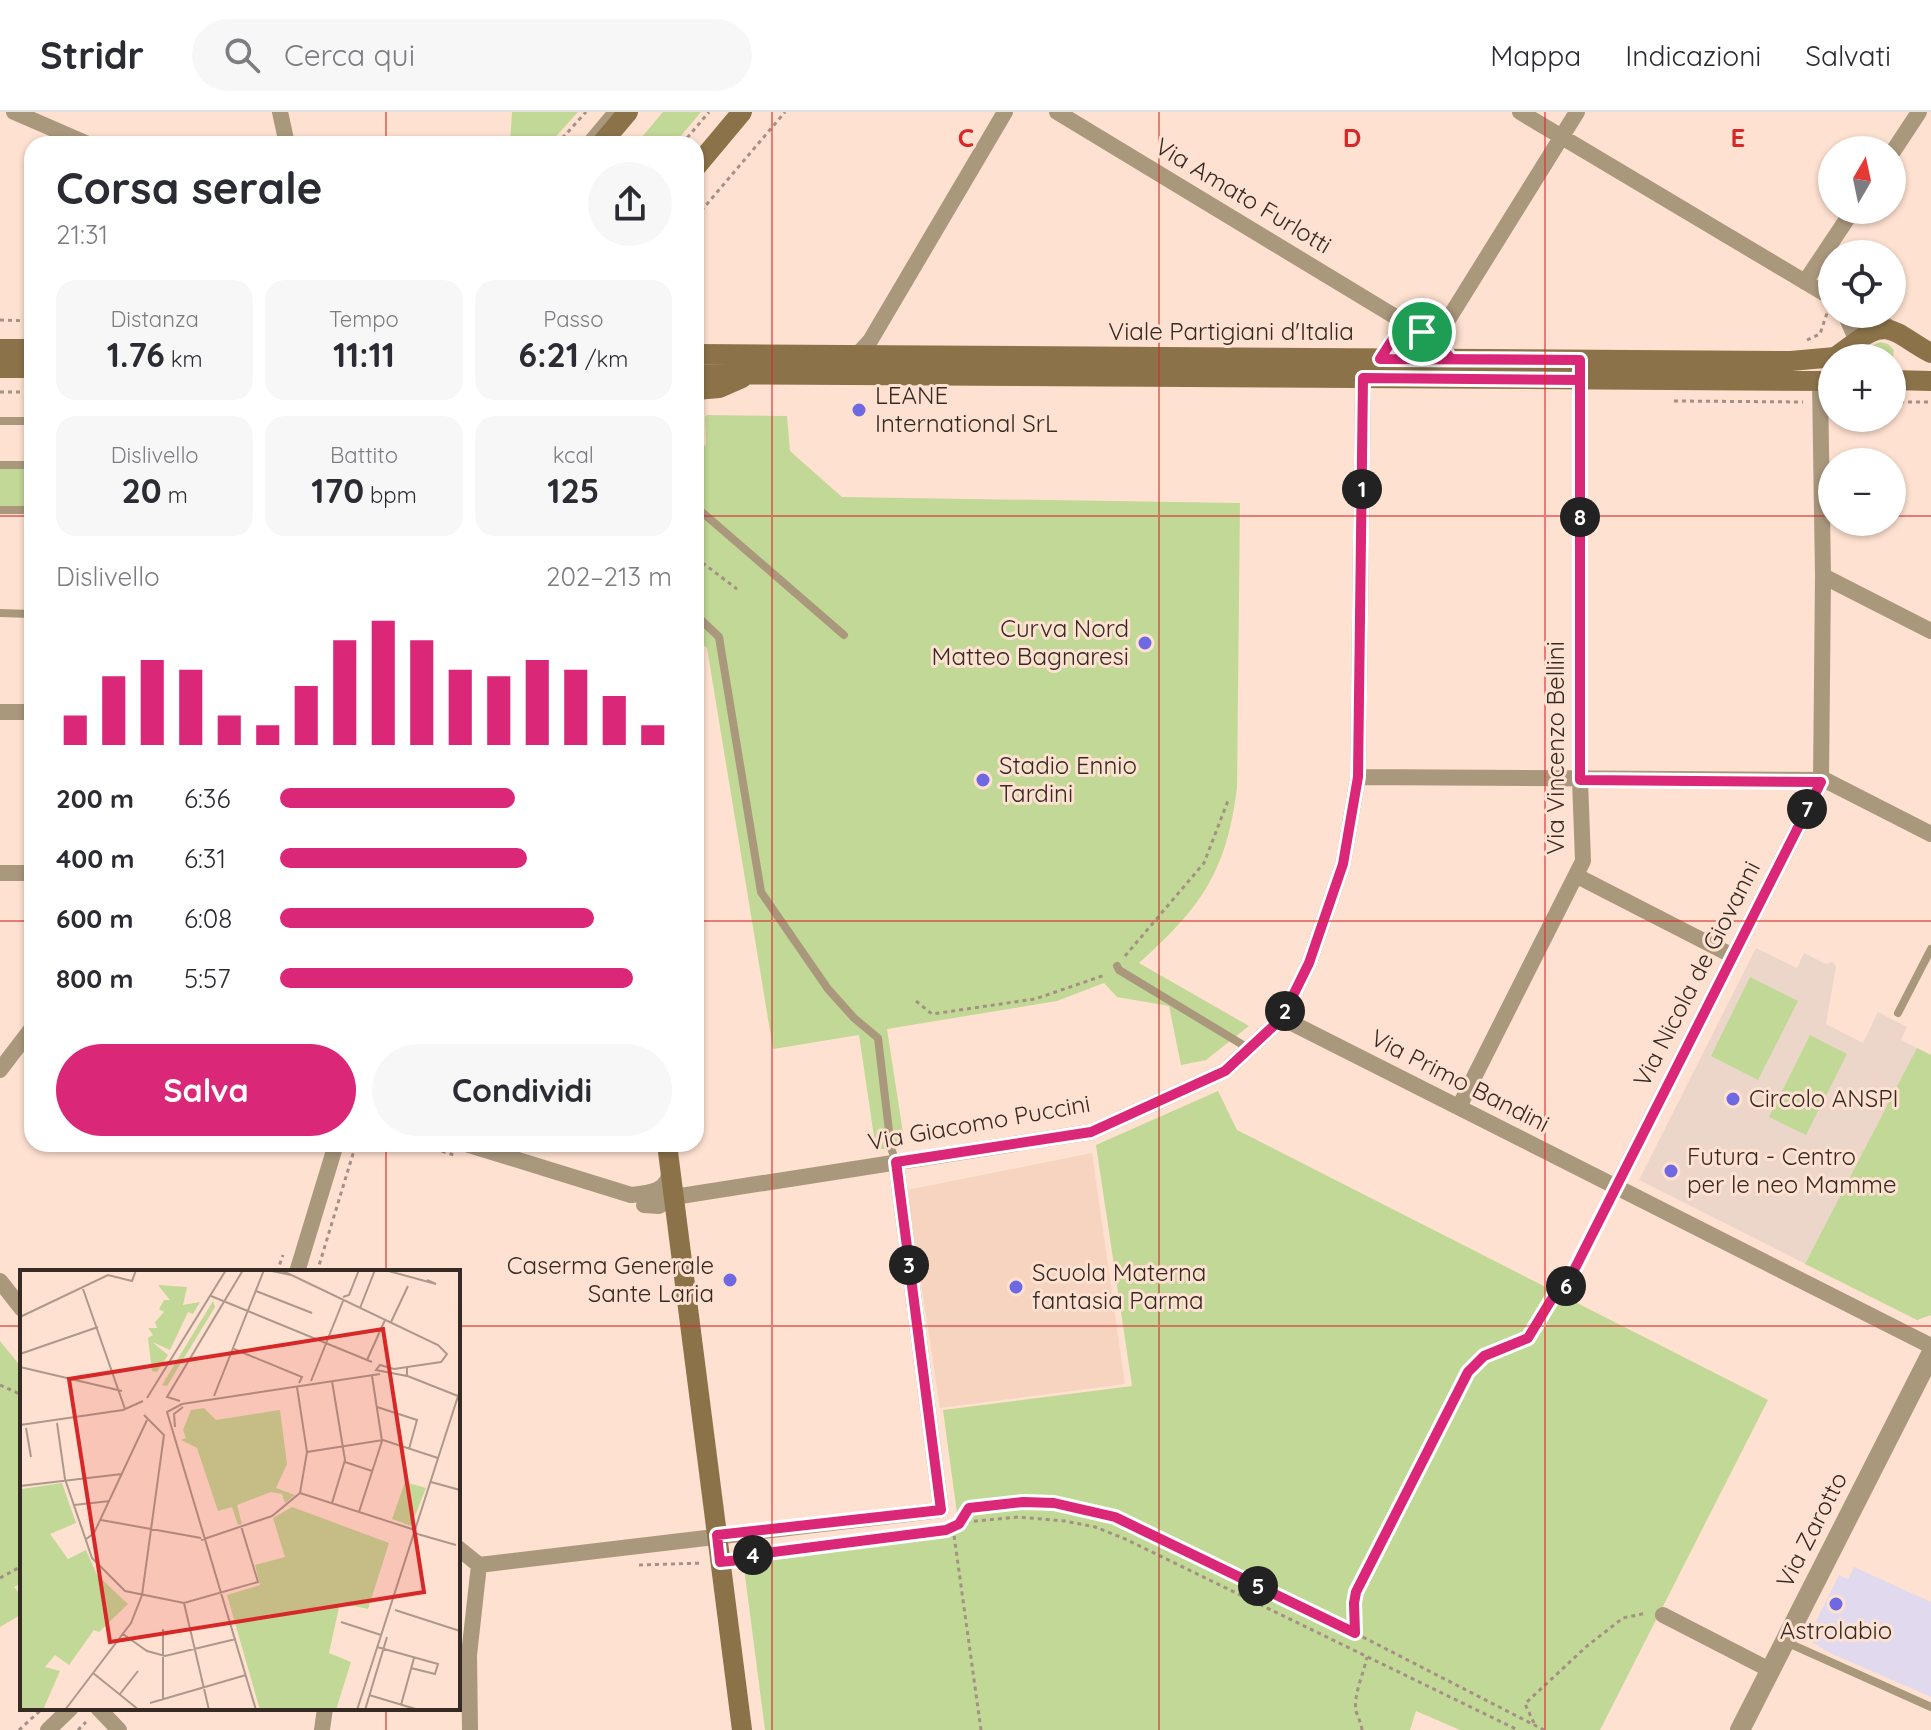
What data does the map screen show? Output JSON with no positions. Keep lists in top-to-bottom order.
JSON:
{
  "streets": {
    "main road": ["Viale Partigiani d'Italia"],
    "street": [
      "Via Amato Furlotti",
      "Via Vincenzo Bellini",
      "Via Nicola de Giovanni",
      "Via Primo Bandini",
      "Via Giacomo Puccini",
      "Via Zarotto"
    ]
  },
  "crossings": [
    ["Viale Partigiani d'Italia", "Via Vincenzo Bellini"],
    ["Viale Partigiani d'Italia", "Via Giacomo Puccini"],
    ["Via Vincenzo Bellini", "Via Primo Bandini"],
    ["Via Nicola de Giovanni", "Via Primo Bandini"],
    ["Via Primo Bandini", "Via Giacomo Puccini"]
  ],
  "places": [
    "LEANE International SrL",
    "Curva Nord Matteo Bagnaresi",
    "Stadio Ennio Tardini",
    "Circolo ANSPI",
    "Futura - Centro per le neo Mamme",
    "Caserma Generale Sante Laria",
    "Scuola Materna fantasia Parma",
    "Astrolabio"
  ],
  "north": "top",
  "page": {
    "header": "Stridr",
    "search": "Cerca qui",
    "nav": ["Mappa", "Indicazioni", "Salvati"],
    "map_buttons": ["+", "−"],
    "heading": ["Corsa serale", "21:31"],
    "stats": [
      ["Distanza", "1.76 km"],
      ["Tempo", "11:11"],
      ["Passo", "6:21 /km"],
      ["Dislivello", "20 m"],
      ["Battito", "170 bpm"],
      ["kcal", "125"]
    ],
    "pins": [
      "1",
      "8",
      "7",
      "2",
      "3",
      "6",
      "4",
      "5"
    ],
    "chart": ["Dislivello", "202–213 m"],
    "list": [
      {
        "name": "200 m",
        "note": "6:36"
      },
      {
        "name": "400 m",
        "note": "6:31"
      },
      {
        "name": "600 m",
        "note": "6:08"
      },
      {
        "name": "800 m",
        "note": "5:57"
      }
    ],
    "buttons": ["Salva", "Condividi"]
  },
  "grid": {
    "columns": ["C", "D", "E"]
  }
}
